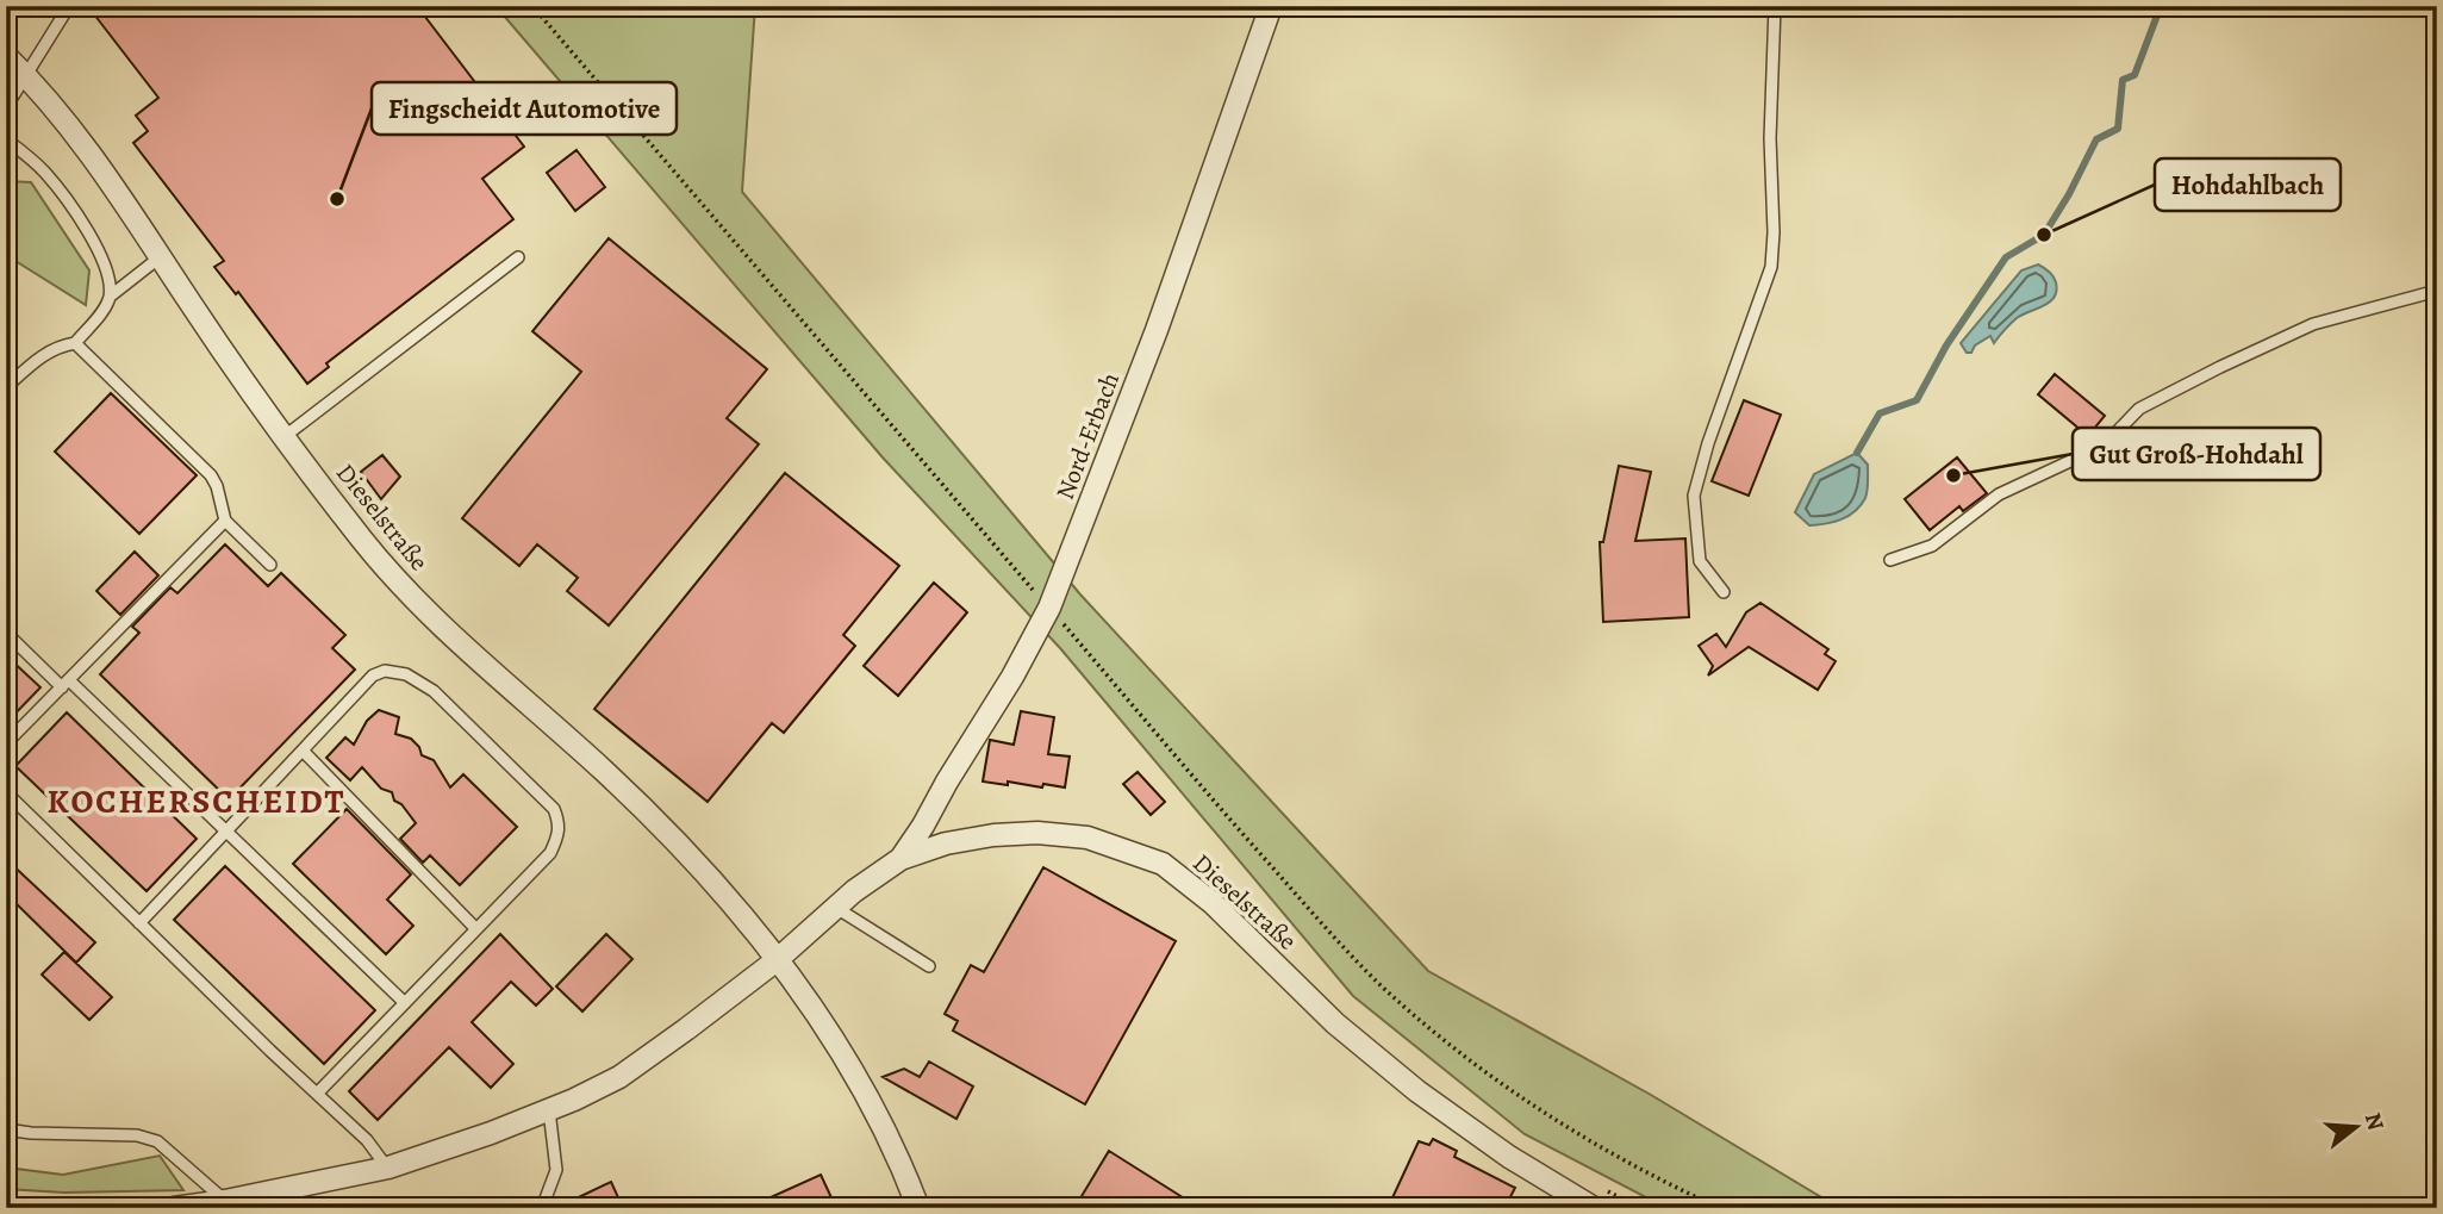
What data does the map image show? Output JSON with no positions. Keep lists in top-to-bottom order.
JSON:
{
  "streets": {
    "street": ["Nord-Erbach", "Dieselstraße"]
  },
  "crossings": [
    ["Nord-Erbach", "Dieselstraße"]
  ],
  "districts": ["KOCHERSCHEIDT"],
  "places": ["Fingscheidt Automotive", "Hohdahlbach", "Gut Groß-Hohdahl"],
  "north": "right"
}
